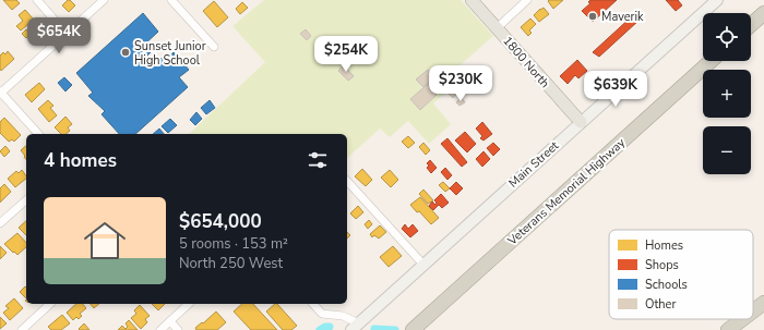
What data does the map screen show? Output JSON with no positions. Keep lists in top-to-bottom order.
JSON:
{
  "streets": {
    "highway": ["Veterans Memorial Highway"],
    "main road": ["1800 North", "Main Street"]
  },
  "crossings": [
    ["1800 North", "Main Street"]
  ],
  "places": ["Maverik", "Sunset Junior High School"],
  "legend": [
    "Homes",
    "Shops",
    "Schools",
    "Other"
  ],
  "page": {
    "map_buttons": ["+", "−"],
    "price": [
      "$654K",
      "$254K",
      "$230K",
      "$639K"
    ],
    "heading": "4 homes",
    "list": [
      {
        "name": "$654,000",
        "note": "5 rooms · 153 m² · North 250 West"
      }
    ]
  }
}
